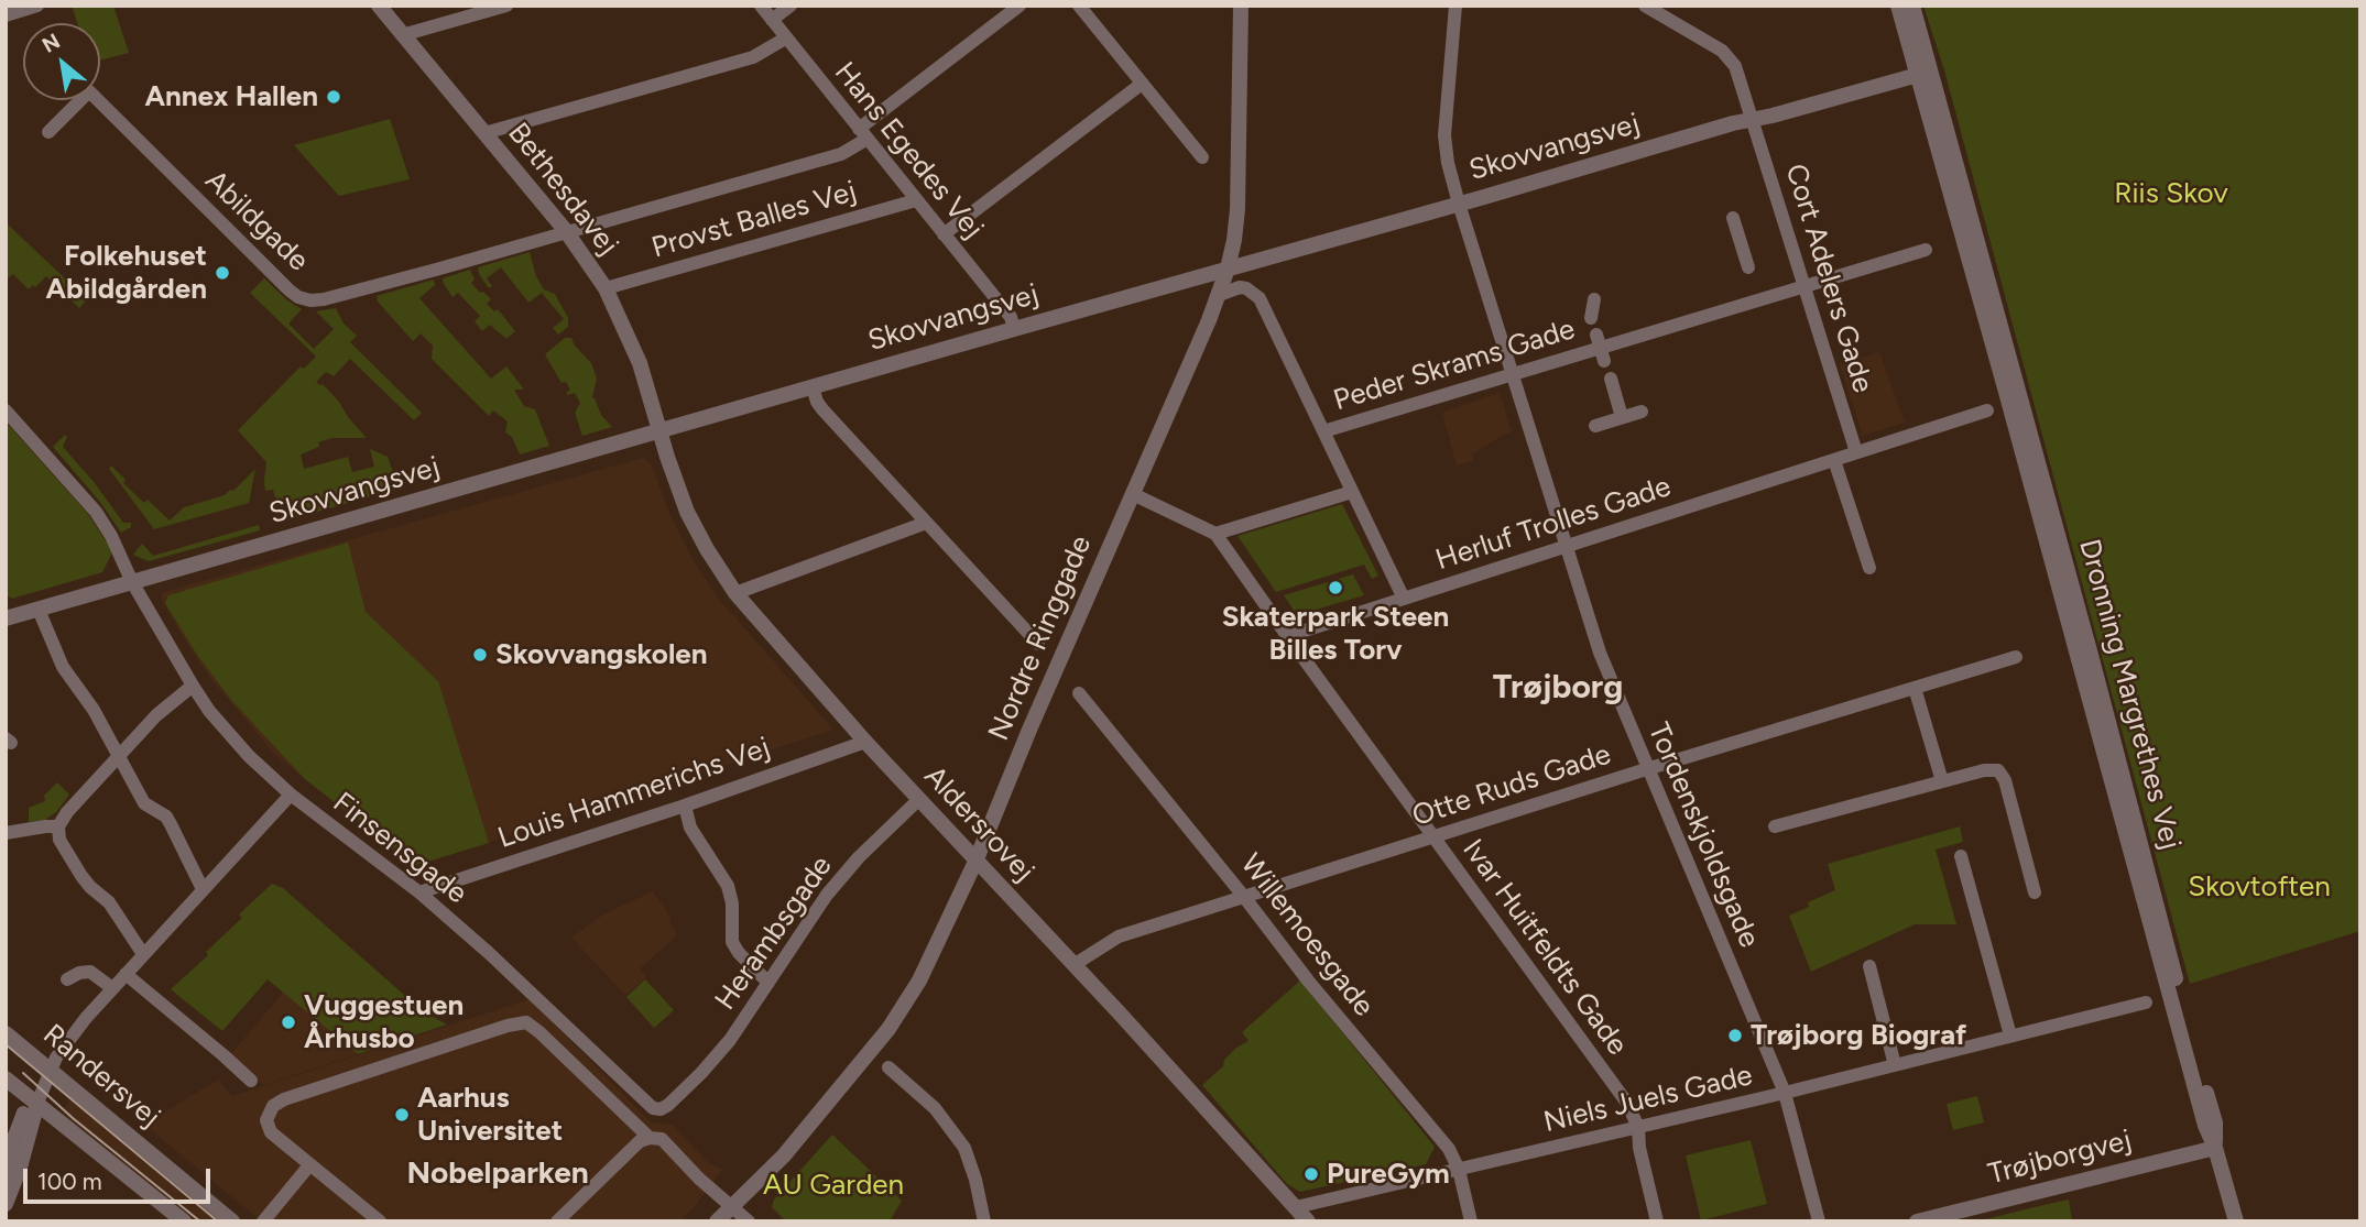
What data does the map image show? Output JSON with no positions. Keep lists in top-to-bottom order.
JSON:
{
  "streets": {
    "street": [
      "Skovvangsvej",
      "Hans Egedes Vej",
      "Bethesdavej",
      "Provst Balles Vej",
      "Abildgade",
      "Cort Adelers Gade",
      "Peder Skrams Gade",
      "Herluf Trolles Gade",
      "Nordre Ringgade",
      "Dronning Margrethes Vej",
      "Otte Ruds Gade",
      "Louis Hammerichs Vej",
      "Aldersrovej",
      "Tordenskjoldsgade",
      "Finsensgade",
      "Herambsgade",
      "Willemoesgade",
      "Ivar Huitfeldts Gade",
      "Randersvej",
      "Niels Juels Gade",
      "Trøjborgvej"
    ]
  },
  "crossings": [
    ["Skovvangsvej", "Hans Egedes Vej"],
    ["Skovvangsvej", "Bethesdavej"],
    ["Skovvangsvej", "Cort Adelers Gade"],
    ["Skovvangsvej", "Nordre Ringgade"],
    ["Skovvangsvej", "Dronning Margrethes Vej"],
    ["Skovvangsvej", "Aldersrovej"],
    ["Skovvangsvej", "Tordenskjoldsgade"],
    ["Skovvangsvej", "Finsensgade"],
    ["Hans Egedes Vej", "Provst Balles Vej"],
    ["Bethesdavej", "Provst Balles Vej"],
    ["Bethesdavej", "Abildgade"],
    ["Bethesdavej", "Aldersrovej"],
    ["Cort Adelers Gade", "Peder Skrams Gade"],
    ["Cort Adelers Gade", "Herluf Trolles Gade"],
    ["Peder Skrams Gade", "Tordenskjoldsgade"],
    ["Herluf Trolles Gade", "Tordenskjoldsgade"],
    ["Herluf Trolles Gade", "Ivar Huitfeldts Gade"],
    ["Nordre Ringgade", "Aldersrovej"],
    ["Nordre Ringgade", "Ivar Huitfeldts Gade"],
    ["Dronning Margrethes Vej", "Trøjborgvej"],
    ["Otte Ruds Gade", "Aldersrovej"],
    ["Otte Ruds Gade", "Tordenskjoldsgade"],
    ["Otte Ruds Gade", "Willemoesgade"],
    ["Otte Ruds Gade", "Ivar Huitfeldts Gade"],
    ["Louis Hammerichs Vej", "Aldersrovej"],
    ["Louis Hammerichs Vej", "Finsensgade"],
    ["Aldersrovej", "Herambsgade"],
    ["Aldersrovej", "Niels Juels Gade"],
    ["Tordenskjoldsgade", "Niels Juels Gade"],
    ["Finsensgade", "Herambsgade"],
    ["Willemoesgade", "Niels Juels Gade"],
    ["Ivar Huitfeldts Gade", "Niels Juels Gade"]
  ],
  "districts": ["Trøjborg", "Nobelparken"],
  "parks": ["Riis Skov", "Skovtoften", "AU Garden"],
  "places": [
    "Annex Hallen",
    "Folkehuset Abildgården",
    "Skaterpark Steen Billes Torv",
    "Skovvangskolen",
    "Vuggestuen Århusbo",
    "Trøjborg Biograf",
    "Aarhus Universitet",
    "PureGym"
  ],
  "scale_bar": "100 m",
  "north": "top left"
}
